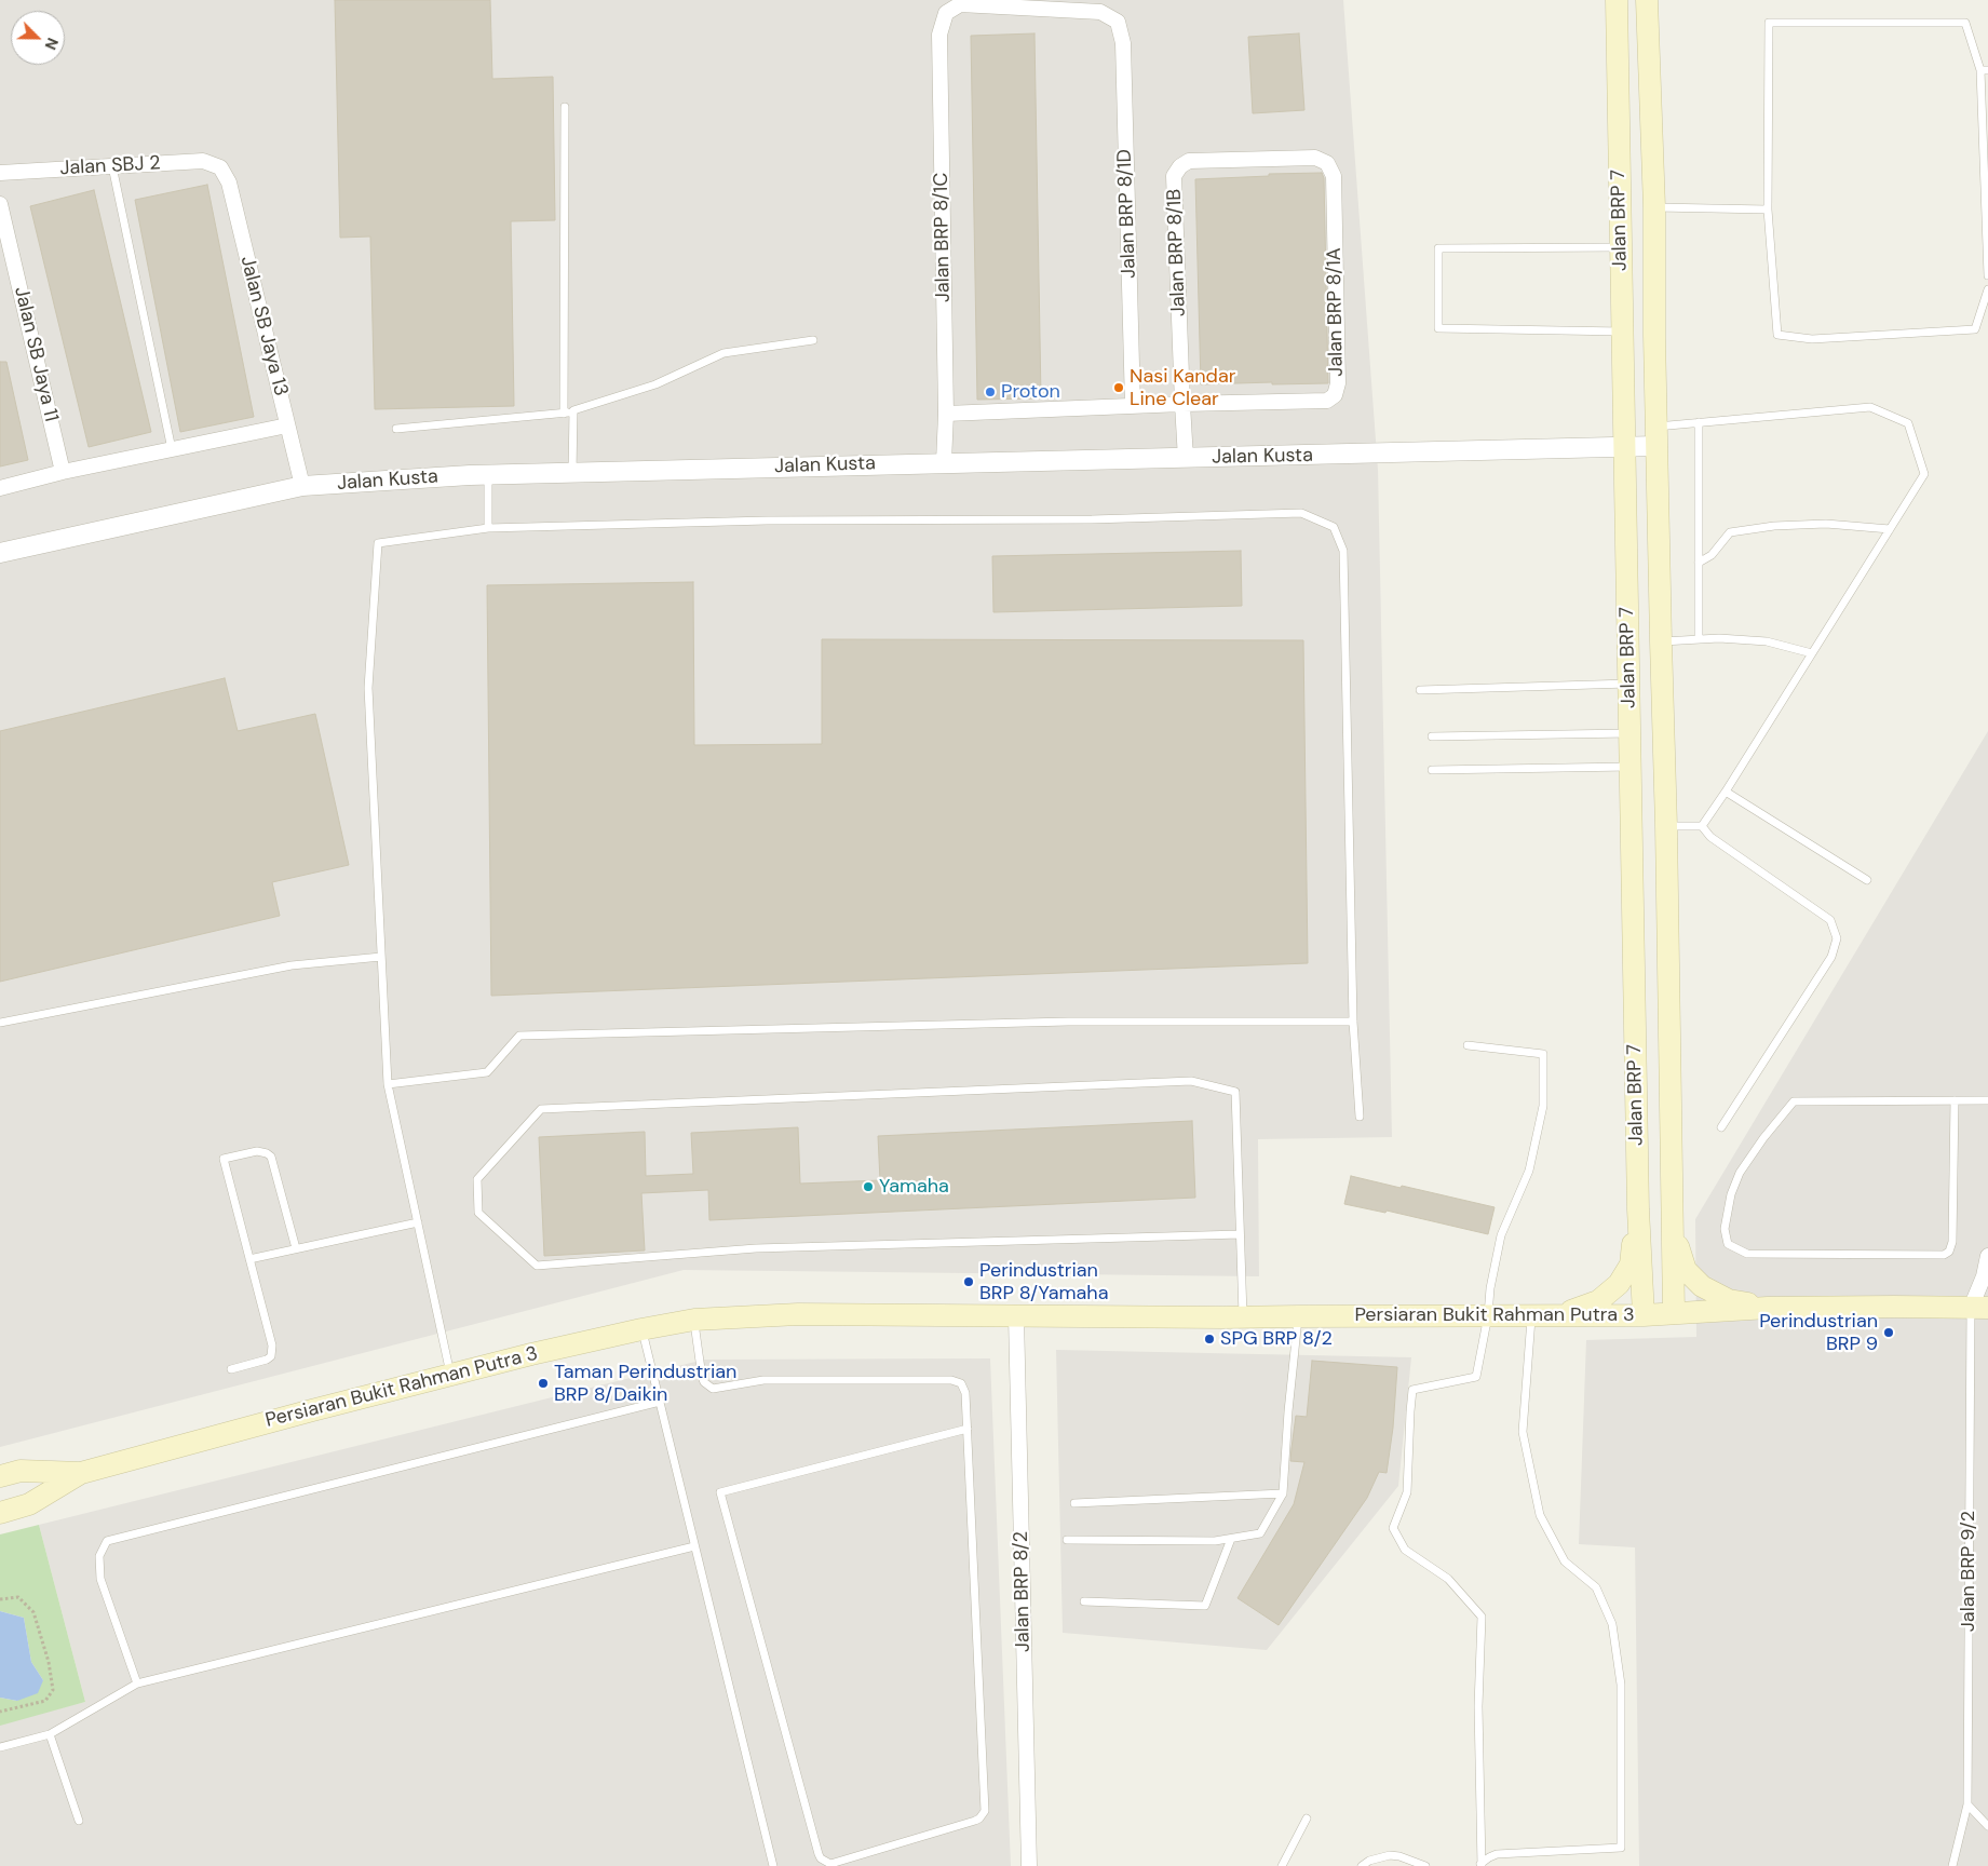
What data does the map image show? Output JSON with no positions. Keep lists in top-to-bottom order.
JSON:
{
  "streets": {
    "main road": ["Jalan BRP 7", "Persiaran Bukit Rahman Putra 3"],
    "street": [
      "Jalan SBJ 2",
      "Jalan BRP 8/1D",
      "Jalan BRP 8/1C",
      "Jalan BRP 8/1B",
      "Jalan BRP 8/1A",
      "Jalan SB Jaya 13",
      "Jalan SB Jaya 11",
      "Jalan Kusta",
      "Jalan BRP 8/2"
    ],
    "lane": ["Jalan BRP 9/2"]
  },
  "crossings": [
    ["Jalan SBJ 2", "Jalan SB Jaya 13"],
    ["Jalan BRP 8/1D", "Jalan BRP 8/1C"],
    ["Jalan BRP 8/1D", "Jalan BRP 8/1A"],
    ["Jalan BRP 7", "Jalan Kusta"],
    ["Jalan BRP 7", "Persiaran Bukit Rahman Putra 3"],
    ["Jalan BRP 8/1C", "Jalan BRP 8/1A"],
    ["Jalan BRP 8/1C", "Jalan Kusta"],
    ["Jalan BRP 8/1B", "Jalan BRP 8/1A"],
    ["Jalan BRP 8/1B", "Jalan Kusta"],
    ["Jalan SB Jaya 13", "Jalan Kusta"],
    ["Persiaran Bukit Rahman Putra 3", "Jalan BRP 9/2"],
    ["Persiaran Bukit Rahman Putra 3", "Jalan BRP 8/2"]
  ],
  "places": [
    "Nasi Kandar Line Clear",
    "Proton",
    "Yamaha",
    "Perindustrian BRP 8/Yamaha",
    "Perindustrian BRP 9",
    "SPG BRP 8/2",
    "Taman Perindustrian BRP 8/Daikin"
  ],
  "north": "bottom right"
}
